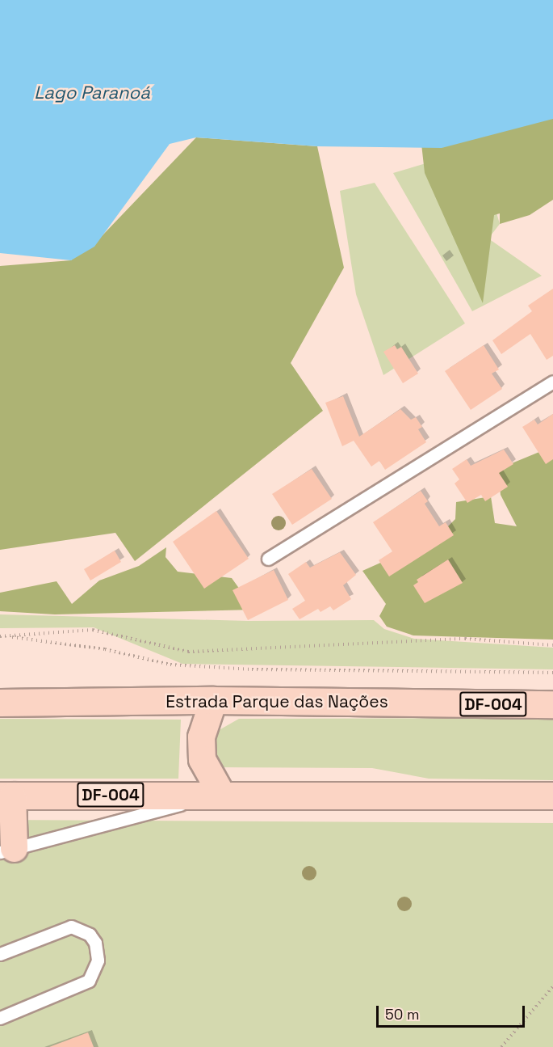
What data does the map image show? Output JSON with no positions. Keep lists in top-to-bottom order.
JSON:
{
  "streets": {
    "highway": ["Estrada Parque das Nações", "DF-004"]
  },
  "water": ["Lago Paranoá"],
  "scale_bar": "50 m"
}
